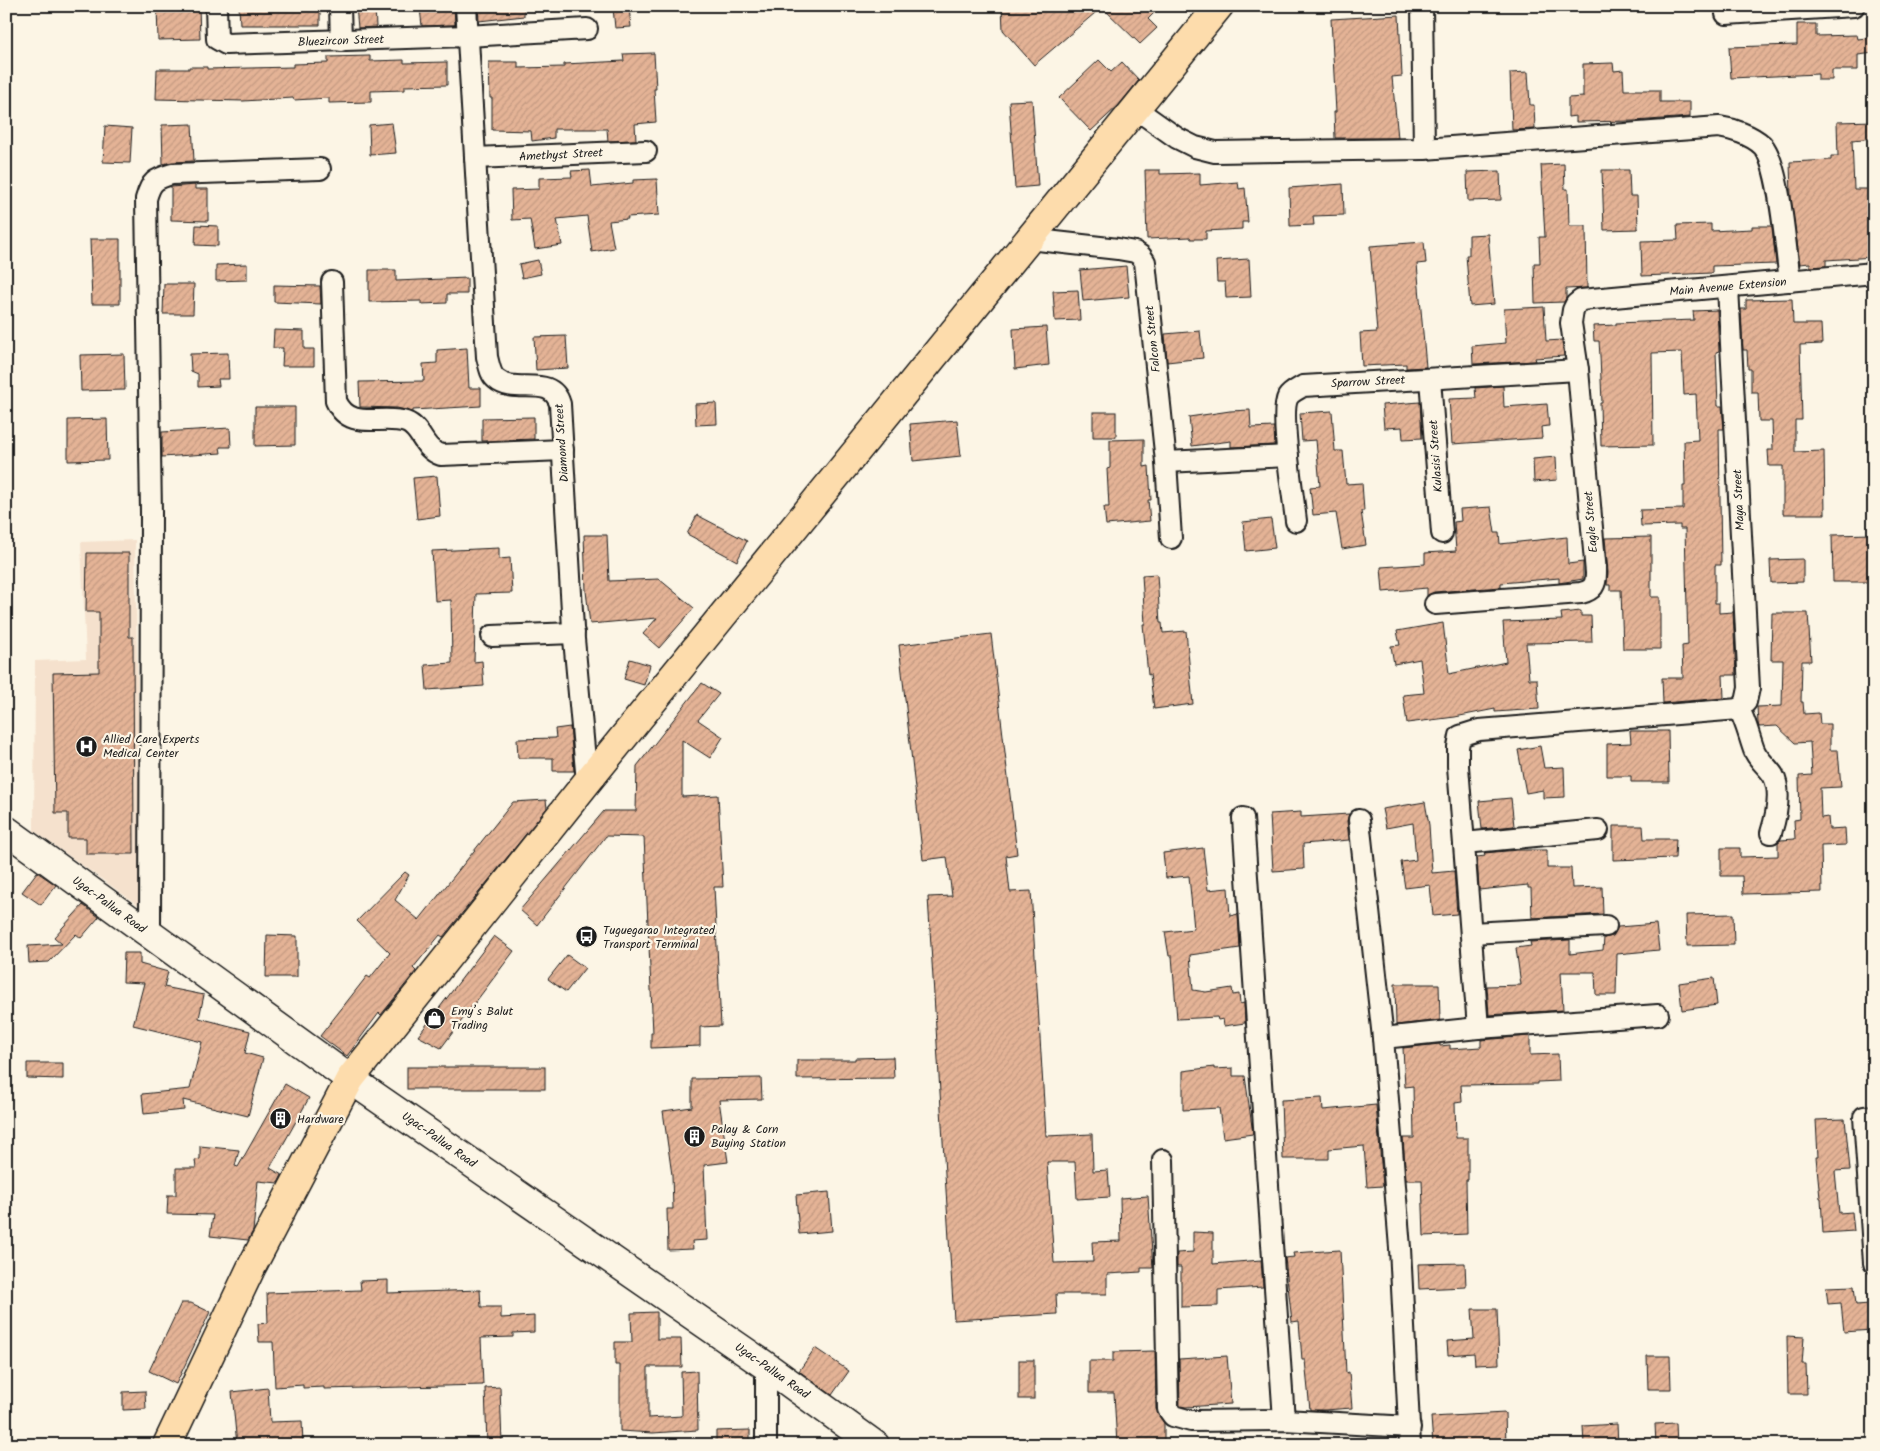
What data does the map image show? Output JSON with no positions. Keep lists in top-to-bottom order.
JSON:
{
  "streets": {
    "street": [
      "Bluezircon Street",
      "Amethyst Street",
      "Main Avenue Extension",
      "Falcon Street",
      "Sparrow Street",
      "Diamond Street",
      "Kulasisi Street",
      "Maya Street",
      "Eagle Street",
      "Ugac-Pallua Road"
    ]
  },
  "crossings": [
    ["Bluezircon Street", "Diamond Street"],
    ["Amethyst Street", "Diamond Street"],
    ["Main Avenue Extension", "Maya Street"],
    ["Main Avenue Extension", "Eagle Street"],
    ["Sparrow Street", "Kulasisi Street"],
    ["Sparrow Street", "Eagle Street"]
  ],
  "places": {
    "hospital": ["Allied Care Experts Medical Center"],
    "bus stop": ["Tuguegarao Integrated Transport Terminal"],
    "shop": ["Emy’s Balut Trading"],
    "building": ["Hardware", "Palay & Corn Buying Station"]
  }
}
